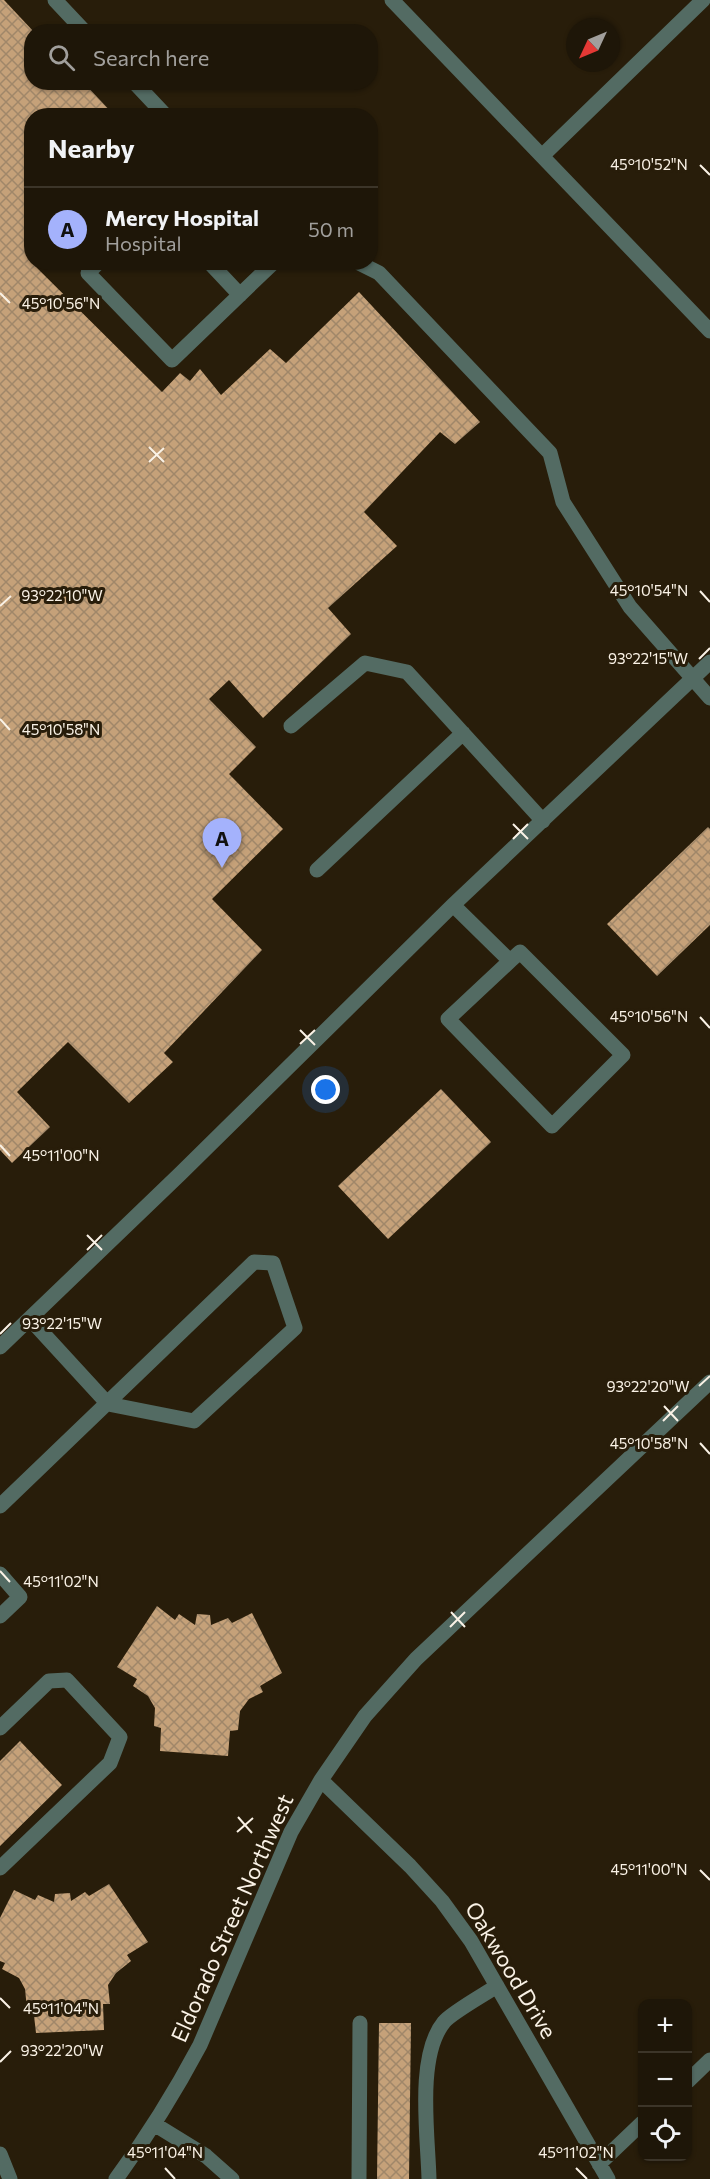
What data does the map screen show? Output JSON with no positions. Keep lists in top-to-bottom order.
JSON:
{
  "streets": {
    "street": ["Eldorado Street Northwest", "Oakwood Drive"]
  },
  "crossings": [
    ["Eldorado Street Northwest", "Oakwood Drive"]
  ],
  "north": "bottom left",
  "page": {
    "search": "Search here",
    "heading": "Nearby",
    "list": [
      {
        "mark": "A",
        "name": "Mercy Hospital",
        "note": "Hospital",
        "value": "50 m"
      }
    ],
    "pins": "A",
    "map_buttons": ["+", "−"]
  },
  "coordinates": [
    "45°10'52\"N",
    "45°10'56\"N",
    "45°10'54\"N",
    "93°22'10\"W",
    "93°22'15\"W",
    "45°10'58\"N",
    "45°11'00\"N",
    "93°22'20\"W",
    "45°11'02\"N",
    "45°11'04\"N"
  ]
}
